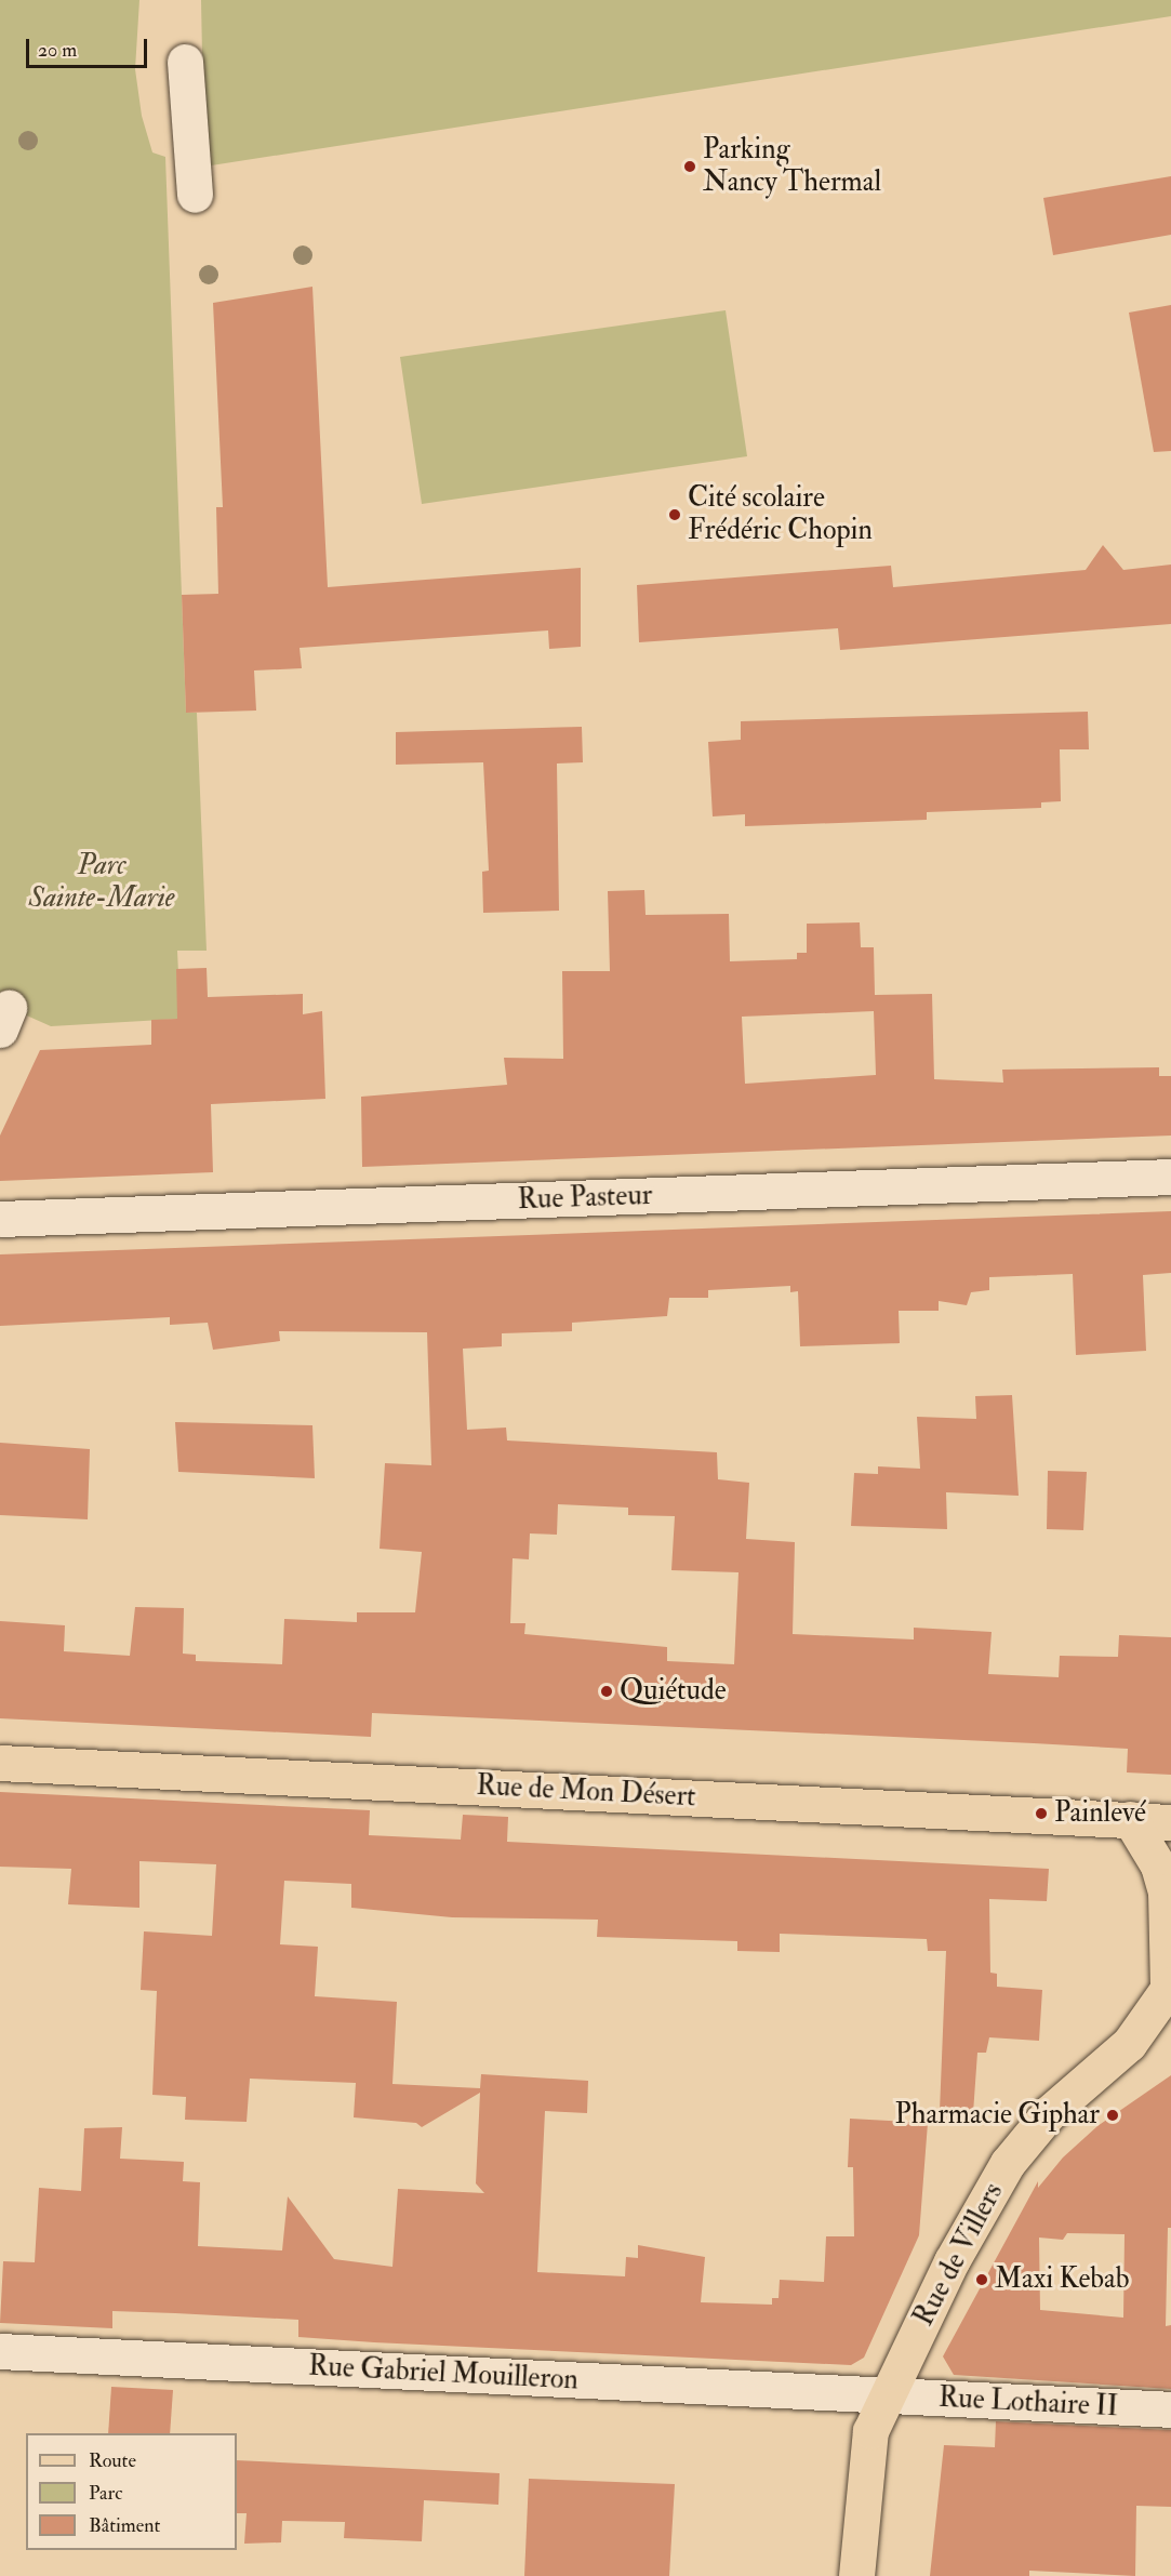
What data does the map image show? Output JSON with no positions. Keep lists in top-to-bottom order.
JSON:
{
  "streets": {
    "main road": ["Rue de Mon Désert", "Rue de Villers"],
    "street": ["Rue Pasteur", "Rue Gabriel Mouilleron", "Rue Lothaire II"]
  },
  "crossings": [
    ["Rue de Mon Désert", "Rue de Villers"],
    ["Rue de Villers", "Rue Gabriel Mouilleron"],
    ["Rue de Villers", "Rue Lothaire II"],
    ["Rue Gabriel Mouilleron", "Rue Lothaire II"]
  ],
  "parks": ["Parc Sainte-Marie"],
  "places": [
    "Parking Nancy Thermal",
    "Cité scolaire Frédéric Chopin",
    "Quiétude",
    "Painlevé",
    "Pharmacie Giphar",
    "Maxi Kebab"
  ],
  "legend": ["Route", "Parc", "Bâtiment"],
  "scale_bar": "20 m"
}
